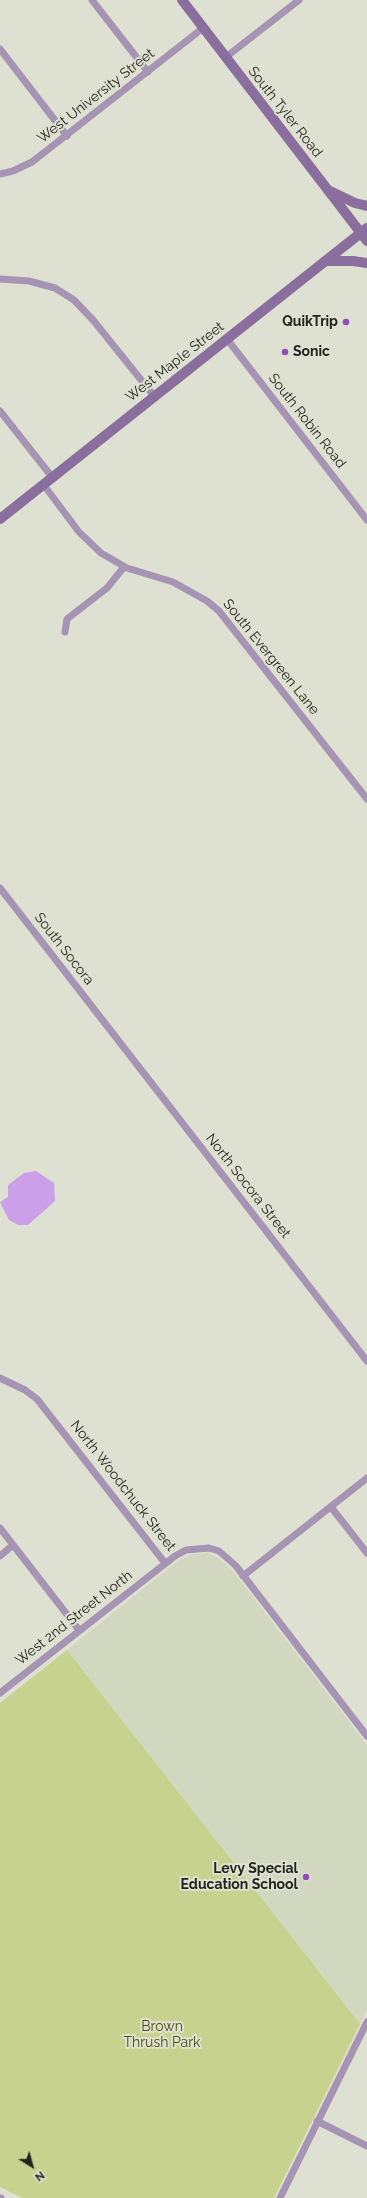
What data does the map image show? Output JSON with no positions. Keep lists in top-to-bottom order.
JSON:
{
  "streets": {
    "main road": ["South Tyler Road", "West Maple Street"],
    "street": [
      "West University Street",
      "South Robin Road",
      "South Evergreen Lane",
      "South Socora",
      "North Socora Street",
      "North Woodchuck Street",
      "West 2nd Street North"
    ]
  },
  "crossings": [
    ["West University Street", "South Tyler Road"],
    ["South Tyler Road", "West Maple Street"],
    ["West Maple Street", "South Robin Road"],
    ["West Maple Street", "South Evergreen Lane"],
    ["South Socora", "North Socora Street"],
    ["North Woodchuck Street", "West 2nd Street North"]
  ],
  "parks": ["Brown Thrush Park"],
  "places": ["QuikTrip", "Sonic", "Levy Special Education School"],
  "north": "bottom right"
}
